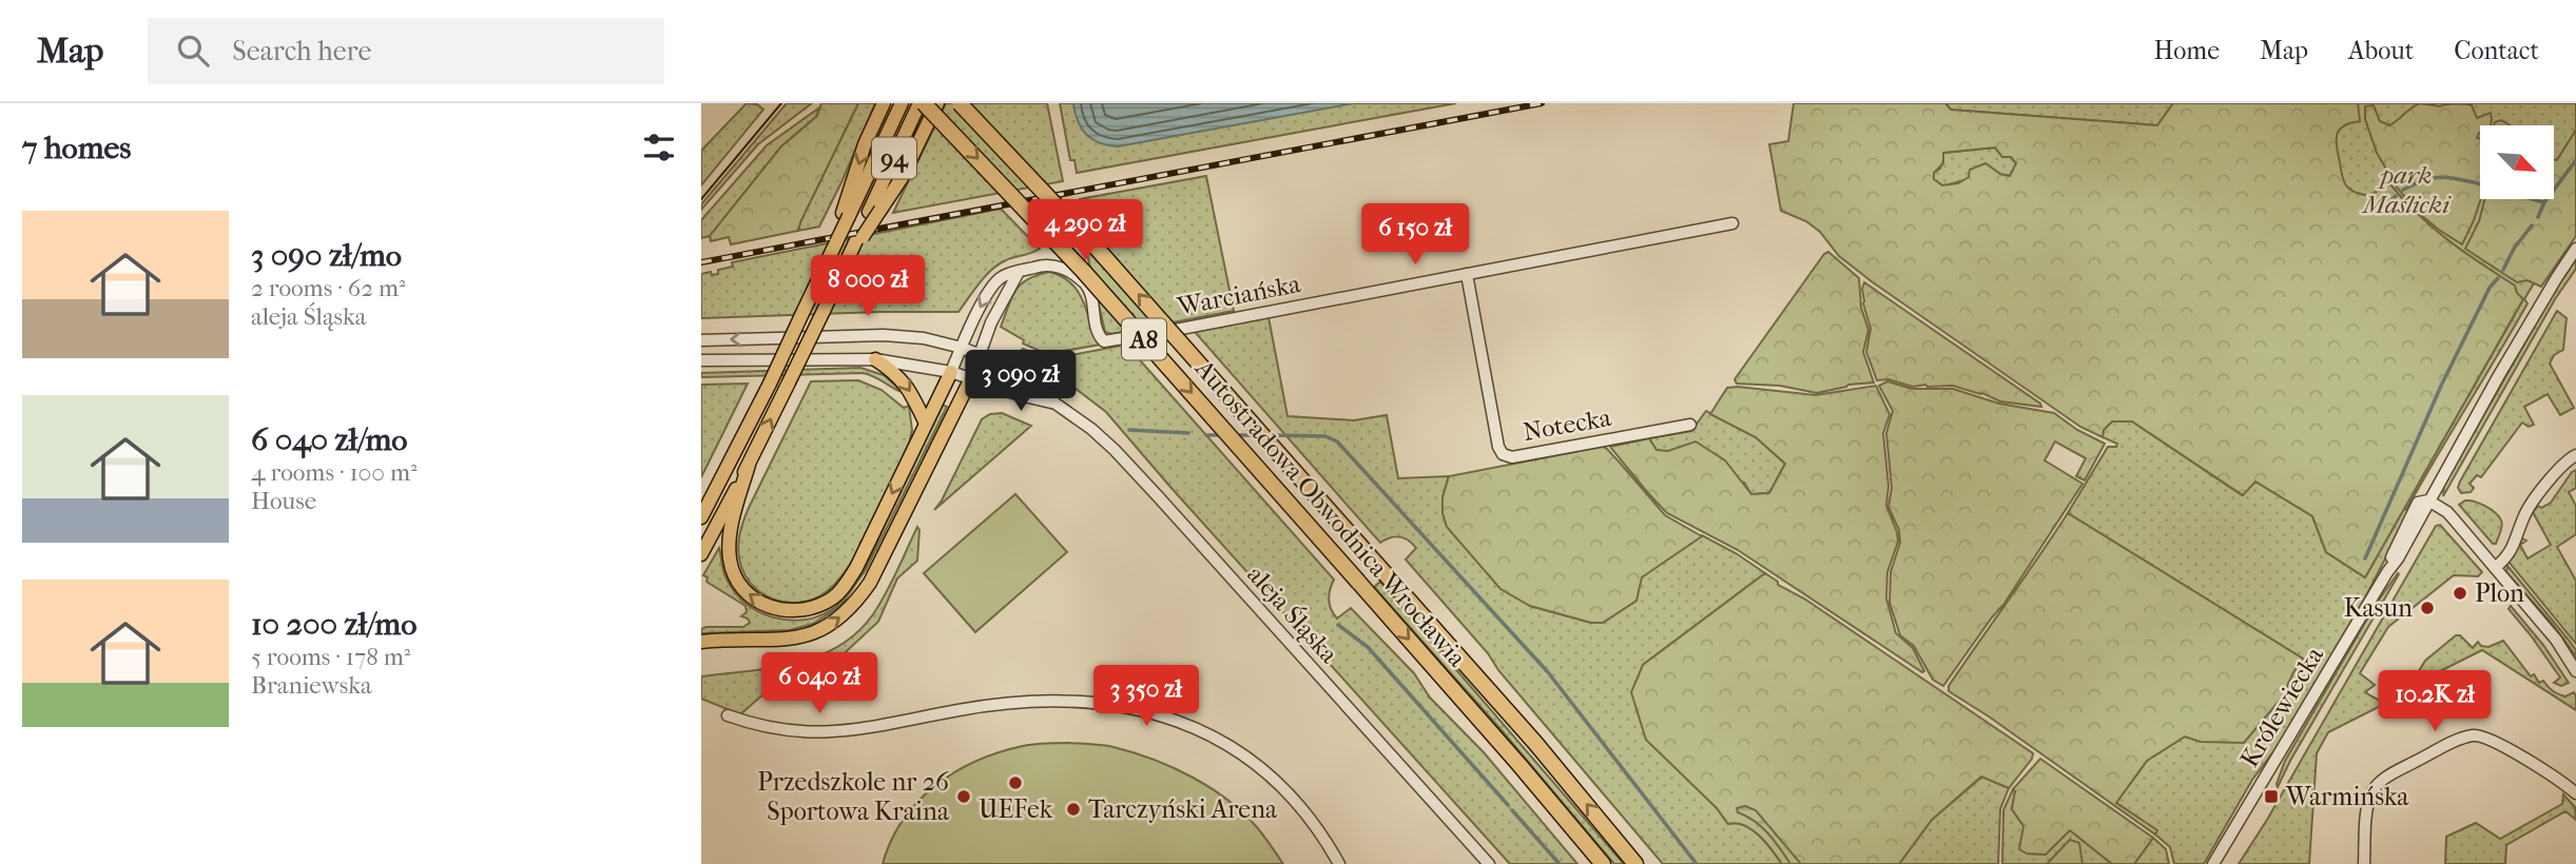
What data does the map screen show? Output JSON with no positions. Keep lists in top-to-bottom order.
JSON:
{
  "streets": {
    "highway": ["A8", "Autostradowa Obwodnica Wrocławia"],
    "main road": ["94"],
    "street": [
      "Warciańska",
      "Notecka",
      "aleja Śląska",
      "Królewiecka"
    ]
  },
  "crossings": [
    ["94", "Autostradowa Obwodnica Wrocławia"],
    ["Warciańska", "Notecka"],
    ["Warciańska", "aleja Śląska"]
  ],
  "parks": ["park Maślicki"],
  "places": {
    "other": [
      "Plon",
      "Kasun",
      "UEFek",
      "Przedszkole nr 26 Sportowa Kraina",
      "Tarczyński Arena"
    ],
    "transit": ["Warmińska"]
  },
  "north": "bottom right",
  "page": {
    "header": "Map",
    "search": "Search here",
    "nav": [
      "Home",
      "Map",
      "About",
      "Contact"
    ],
    "heading": "7 homes",
    "list": [
      {
        "name": "3 090 zł/mo",
        "note": "2 rooms · 62 m² · aleja Śląska"
      },
      {
        "name": "6 040 zł/mo",
        "note": "4 rooms · 100 m² · House"
      },
      {
        "name": "10 200 zł/mo",
        "note": "5 rooms · 178 m² · Braniewska"
      }
    ],
    "price": [
      "4 290 zł",
      "6 150 zł",
      "8 000 zł",
      "3 090 zł",
      "6 040 zł",
      "3 350 zł",
      "10.2K zł"
    ]
  }
}
